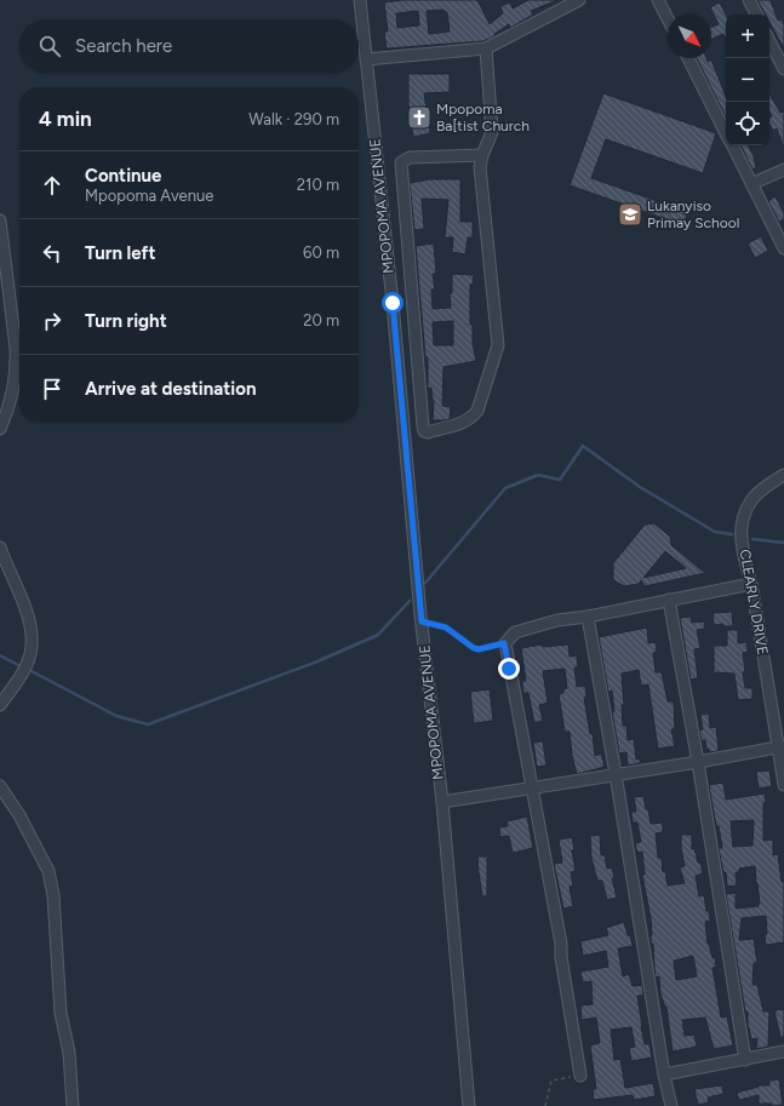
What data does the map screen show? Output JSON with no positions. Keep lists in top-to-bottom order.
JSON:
{
  "streets": {
    "street": ["MPOPOMA AVENUE", "CLEARLY DRIVE"]
  },
  "places": {
    "church": ["Mpopoma Ba[tist Church"],
    "school or university": ["Lukanyiso Primay School"]
  },
  "north": "bottom right",
  "page": {
    "map_buttons": ["+", "−"],
    "search": "Search here",
    "heading": ["4 min", "Walk · 290 m"],
    "list": [
      ["Continue", "Mpopoma Avenue", "210 m"],
      ["Turn left", "60 m"],
      ["Turn right", "20 m"],
      "Arrive at destination"
    ]
  }
}
